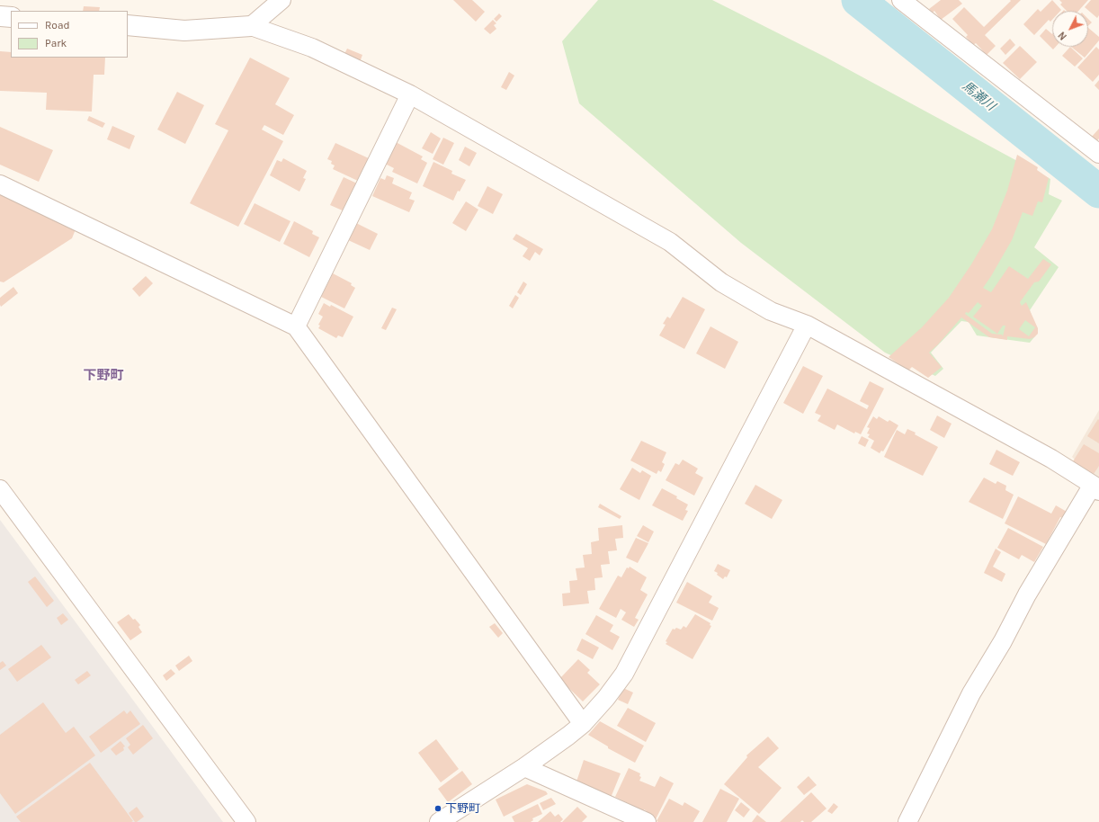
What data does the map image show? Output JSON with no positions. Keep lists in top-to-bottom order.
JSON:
{
  "districts": ["下野町"],
  "water": ["馬瀬川"],
  "places": ["下野町"],
  "legend": ["Road", "Park"],
  "north": "bottom left"
}
